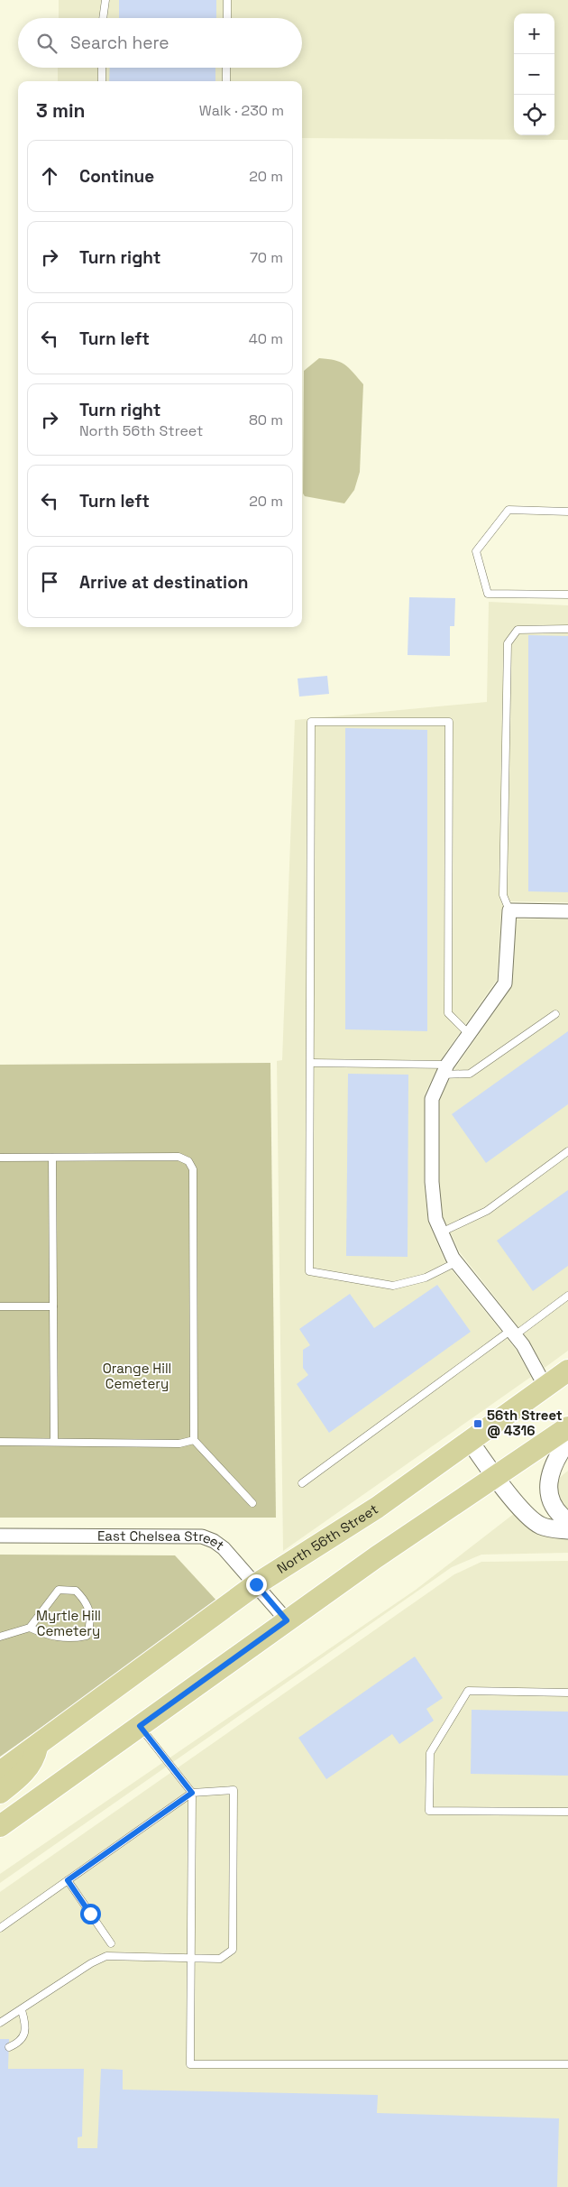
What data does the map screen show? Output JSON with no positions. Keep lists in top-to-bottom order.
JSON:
{
  "streets": {
    "main road": ["North 56th Street"],
    "street": ["East Chelsea Street"]
  },
  "crossings": [
    ["North 56th Street", "East Chelsea Street"]
  ],
  "parks": ["Orange Hill Cemetery", "Myrtle Hill Cemetery"],
  "places": {
    "transit": ["56th Street @ 4316"]
  },
  "page": {
    "map_buttons": ["+", "−"],
    "search": "Search here",
    "heading": ["3 min", "Walk · 230 m"],
    "list": [
      ["Continue", "20 m"],
      ["Turn right", "70 m"],
      ["Turn left", "40 m"],
      ["Turn right", "North 56th Street", "80 m"],
      ["Turn left", "20 m"],
      "Arrive at destination"
    ]
  }
}
